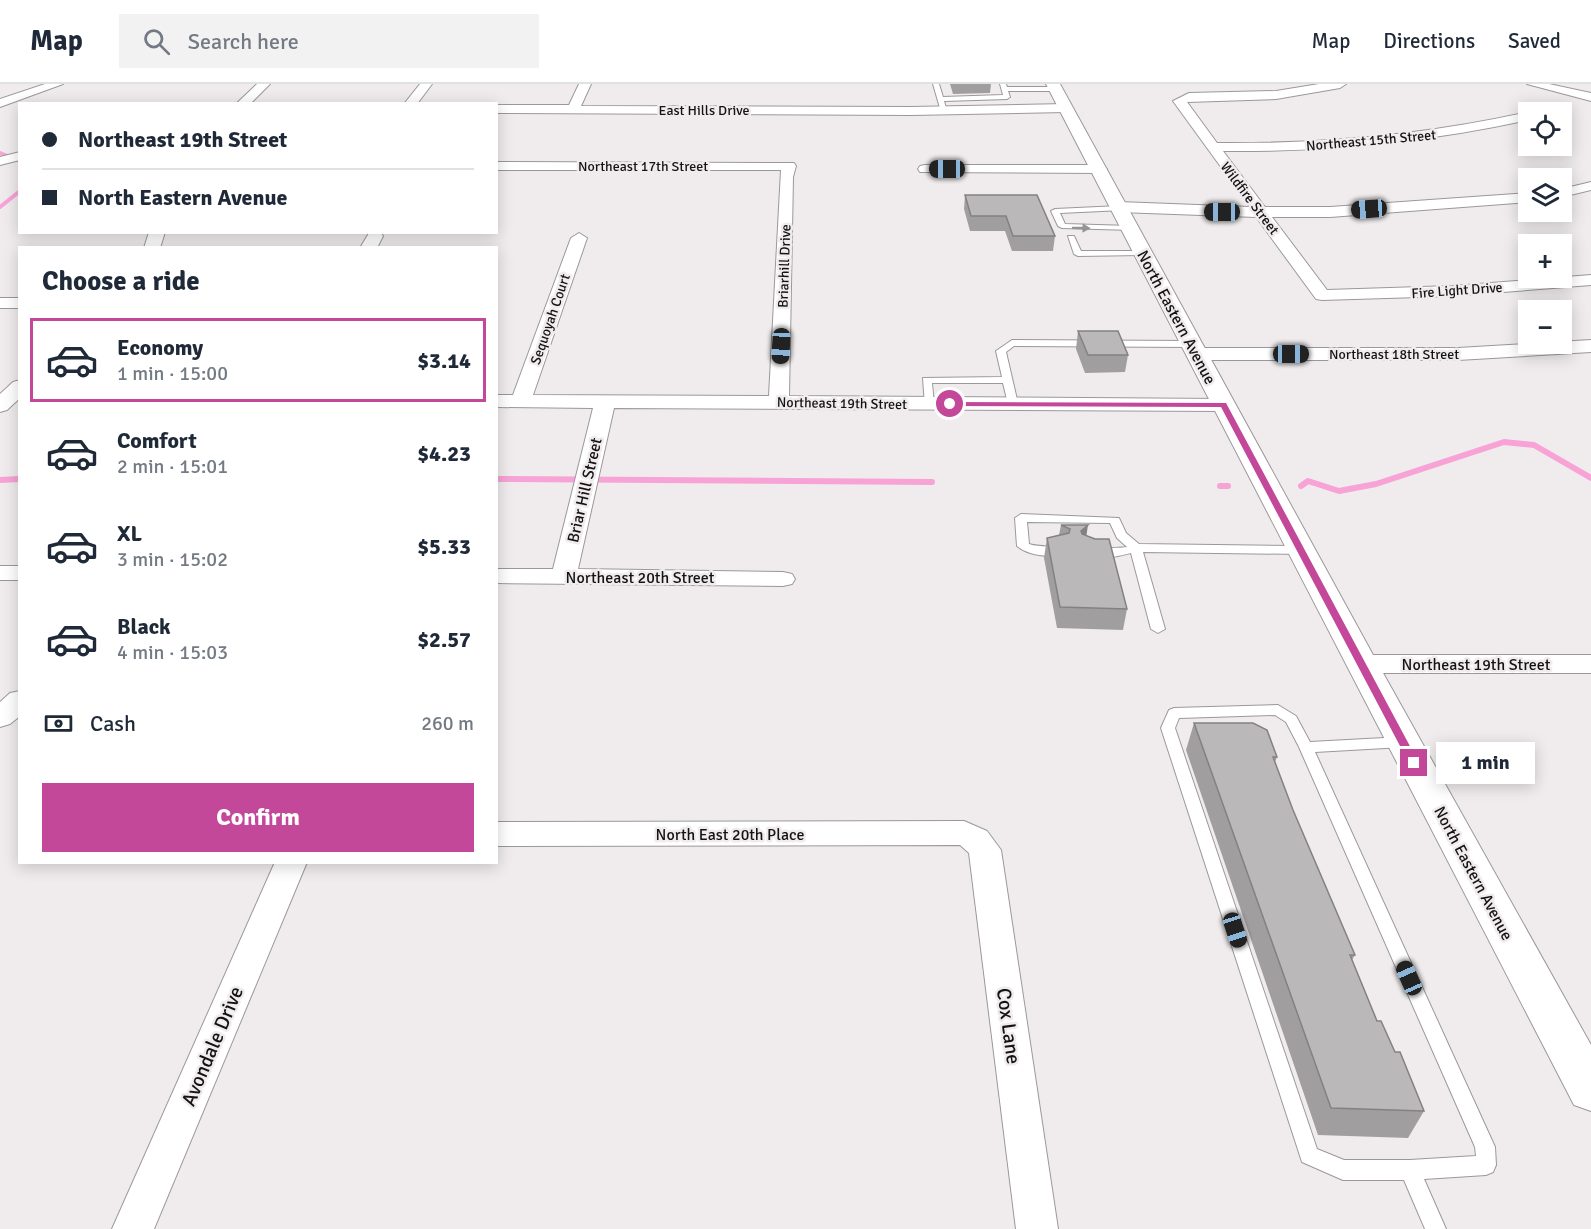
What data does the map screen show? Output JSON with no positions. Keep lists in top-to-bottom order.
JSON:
{
  "streets": {
    "main road": ["North Eastern Avenue"],
    "street": [
      "East Hills Drive",
      "Northeast 15th Street",
      "Northeast 17th Street",
      "Wildfire Street",
      "Briarhill Drive",
      "Fire Light Drive",
      "Sequoyah Court",
      "Northeast 18th Street",
      "Northeast 19th Street",
      "Briar Hill Street",
      "Northeast 20th Street",
      "North East 20th Place",
      "Cox Lane",
      "Avondale Drive"
    ]
  },
  "crossings": [
    ["East Hills Drive", "North Eastern Avenue"],
    ["Northeast 15th Street", "Wildfire Street"],
    ["Northeast 17th Street", "Briarhill Drive"],
    ["Wildfire Street", "Fire Light Drive"],
    ["Briarhill Drive", "Northeast 19th Street"],
    ["North Eastern Avenue", "Northeast 18th Street"],
    ["North Eastern Avenue", "Northeast 19th Street"],
    ["Sequoyah Court", "Northeast 19th Street"],
    ["Northeast 19th Street", "Briar Hill Street"],
    ["Briar Hill Street", "Northeast 20th Street"],
    ["North East 20th Place", "Cox Lane"]
  ],
  "page": {
    "header": "Map",
    "search": "Search here",
    "nav": ["Map", "Directions", "Saved"],
    "map_buttons": ["+", "−"],
    "banner": ["Northeast 19th Street", "North Eastern Avenue"],
    "heading": "Choose a ride",
    "list": [
      {
        "name": "Economy",
        "note": "1 min · 15:00",
        "value": "$3.14"
      },
      {
        "name": "Comfort",
        "note": "2 min · 15:01",
        "value": "$4.23"
      },
      {
        "name": "XL",
        "note": "3 min · 15:02",
        "value": "$5.33"
      },
      {
        "name": "Black",
        "note": "4 min · 15:03",
        "value": "$2.57"
      }
    ],
    "pay": ["Cash", "260 m"],
    "bubble": "1 min",
    "buttons": "Confirm"
  }
}
